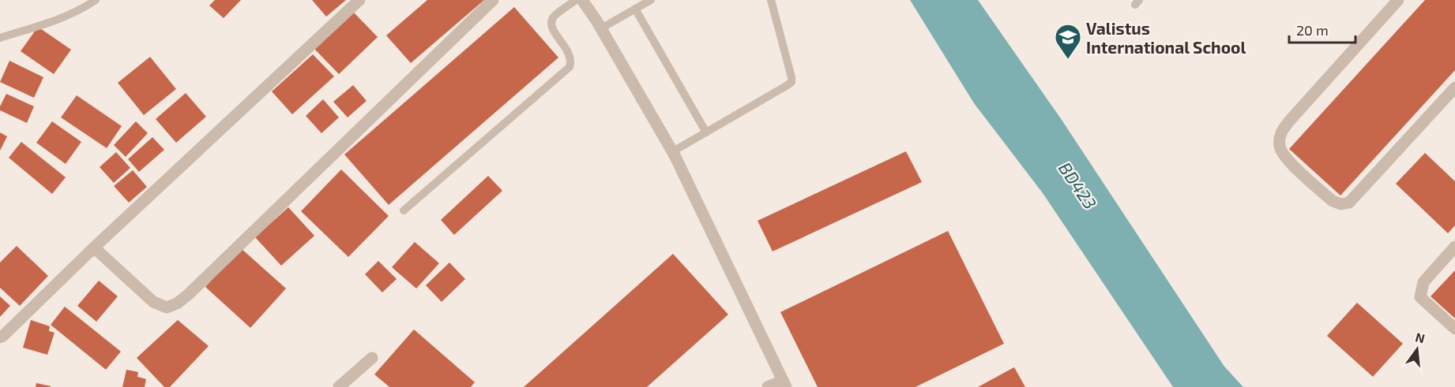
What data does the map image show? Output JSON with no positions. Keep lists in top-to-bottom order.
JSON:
{
  "water": ["BD423"],
  "places": {
    "school or university": ["Valistus International School"]
  },
  "scale_bar": "20 m",
  "north": "top"
}
